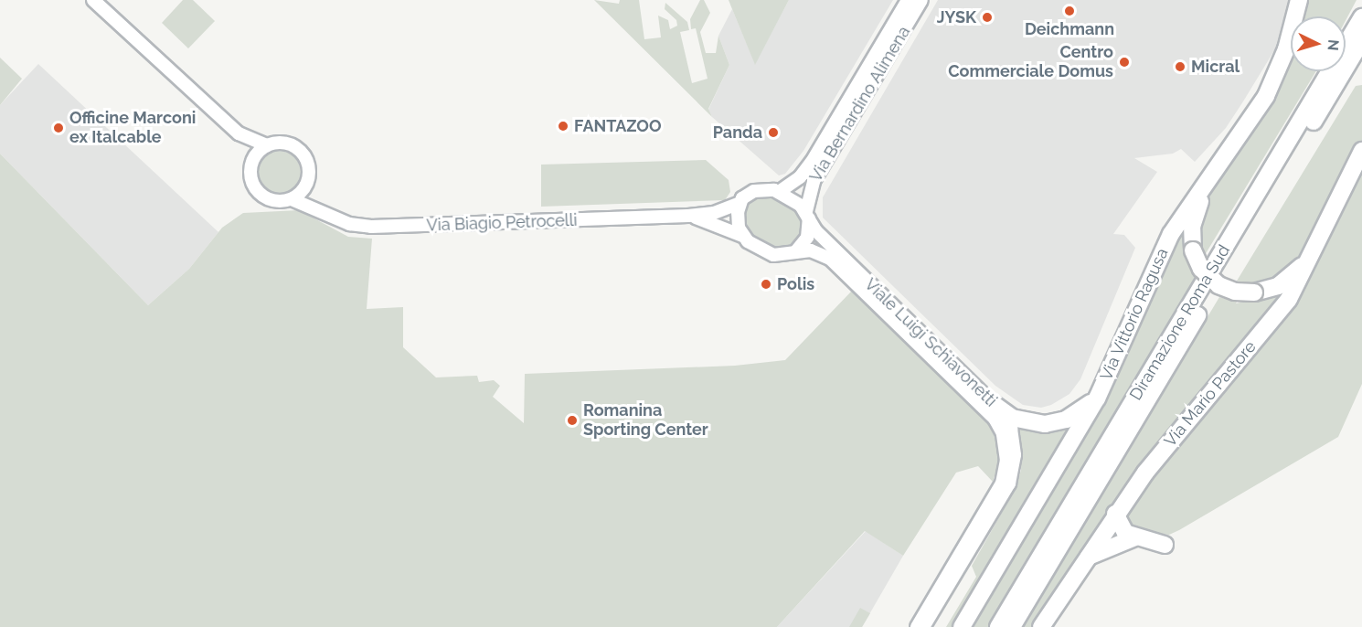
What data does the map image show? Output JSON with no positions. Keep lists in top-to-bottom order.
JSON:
{
  "streets": {
    "highway": ["Via Vittorio Ragusa", "Diramazione Roma Sud", "Via Mario Pastore"],
    "street": ["Via Bernardino Alimena", "Via Biagio Petrocelli", "Viale Luigi Schiavonetti"]
  },
  "crossings": [
    ["Via Bernardino Alimena", "Via Biagio Petrocelli"],
    ["Via Bernardino Alimena", "Viale Luigi Schiavonetti"],
    ["Via Biagio Petrocelli", "Viale Luigi Schiavonetti"]
  ],
  "places": [
    "Deichmann",
    "JYSK",
    "Centro Commerciale Domus",
    "Micral",
    "FANTAZOO",
    "Officine Marconi ex Italcable",
    "Panda",
    "Polis",
    "Romanina Sporting Center"
  ],
  "north": "right"
}
